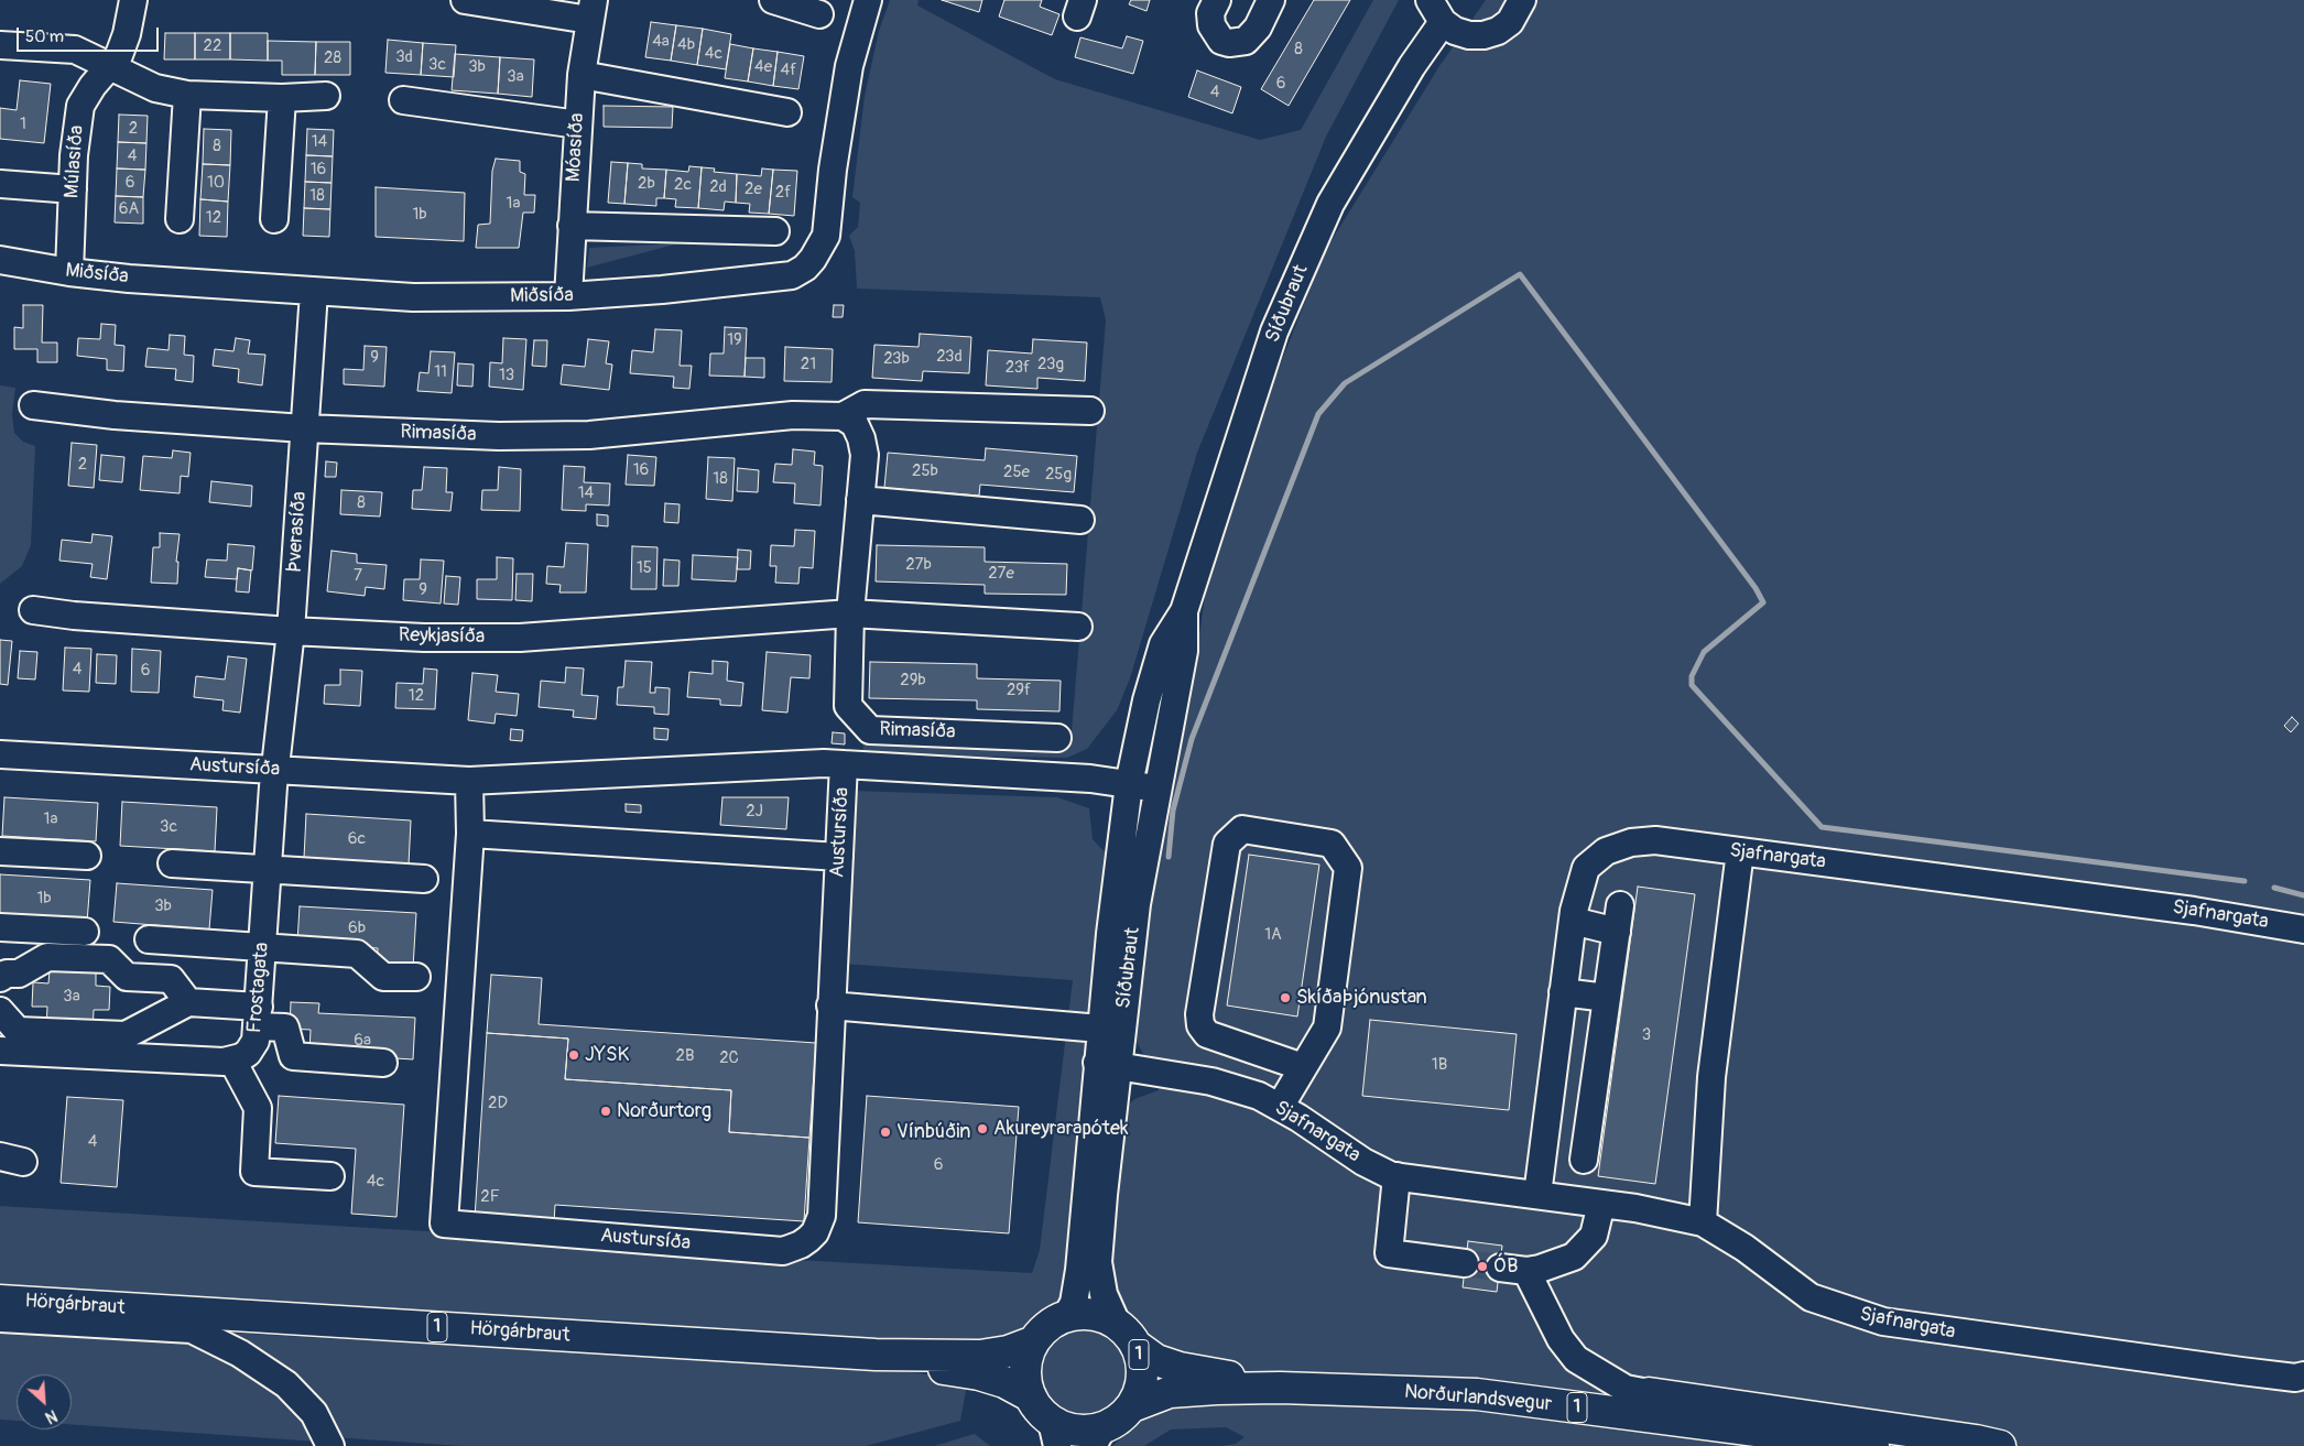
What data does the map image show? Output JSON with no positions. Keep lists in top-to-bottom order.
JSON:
{
  "streets": {
    "highway": ["Hörgárbraut", "1", "Norðurlandsvegur"],
    "street": [
      "Móasíða",
      "Múlasíða",
      "Miðsíða",
      "Síðubraut",
      "Rimasíða",
      "Þverasíða",
      "Reykjasíða",
      "Austursíða",
      "Sjafnargata",
      "Frostagata"
    ]
  },
  "crossings": [
    ["Móasíða", "Miðsíða"],
    ["Múlasíða", "Miðsíða"],
    ["Miðsíða", "Þverasíða"],
    ["Síðubraut", "Austursíða"],
    ["Síðubraut", "Sjafnargata"],
    ["Síðubraut", "Hörgárbraut"],
    ["Síðubraut", "1"],
    ["Síðubraut", "Norðurlandsvegur"],
    ["Rimasíða", "Þverasíða"],
    ["Rimasíða", "Reykjasíða"],
    ["Þverasíða", "Reykjasíða"],
    ["Þverasíða", "Austursíða"],
    ["Þverasíða", "Frostagata"],
    ["Austursíða", "Frostagata"],
    ["Hörgárbraut", "1"],
    ["Hörgárbraut", "Norðurlandsvegur"],
    ["1", "Norðurlandsvegur"]
  ],
  "places": [
    "Skíðaþjónustan",
    "JYSK",
    "Norðurtorg",
    "Akureyrarapótek",
    "Vínbúðin",
    "ÓB"
  ],
  "house_numbers": [
    "4a",
    "4b",
    "22",
    "8",
    "4c",
    "3d",
    "28",
    "3c",
    "3b",
    "4e",
    "4f",
    "3a",
    "6",
    "4",
    "1",
    "2",
    "14",
    "8",
    "4",
    "16",
    "6",
    "10",
    "2b",
    "2c",
    "2d",
    "2e",
    "2f",
    "18",
    "1a",
    "6A",
    "1b",
    "12",
    "19",
    "23d",
    "9",
    "23b",
    "21",
    "23g",
    "23f",
    "11",
    "13",
    "2",
    "16",
    "25b",
    "25e",
    "25g",
    "18",
    "14",
    "8",
    "27b",
    "15",
    "27e",
    "7",
    "9",
    "4",
    "6",
    "29b",
    "29f",
    "12",
    "2J",
    "1a",
    "3c",
    "6c",
    "1b",
    "3b",
    "6b",
    "1A",
    "3a",
    "3",
    "6a",
    "2B",
    "2C",
    "1B",
    "2D",
    "4",
    "6",
    "4c",
    "2F"
  ],
  "scale_bar": "50 m",
  "north": "bottom right"
}
